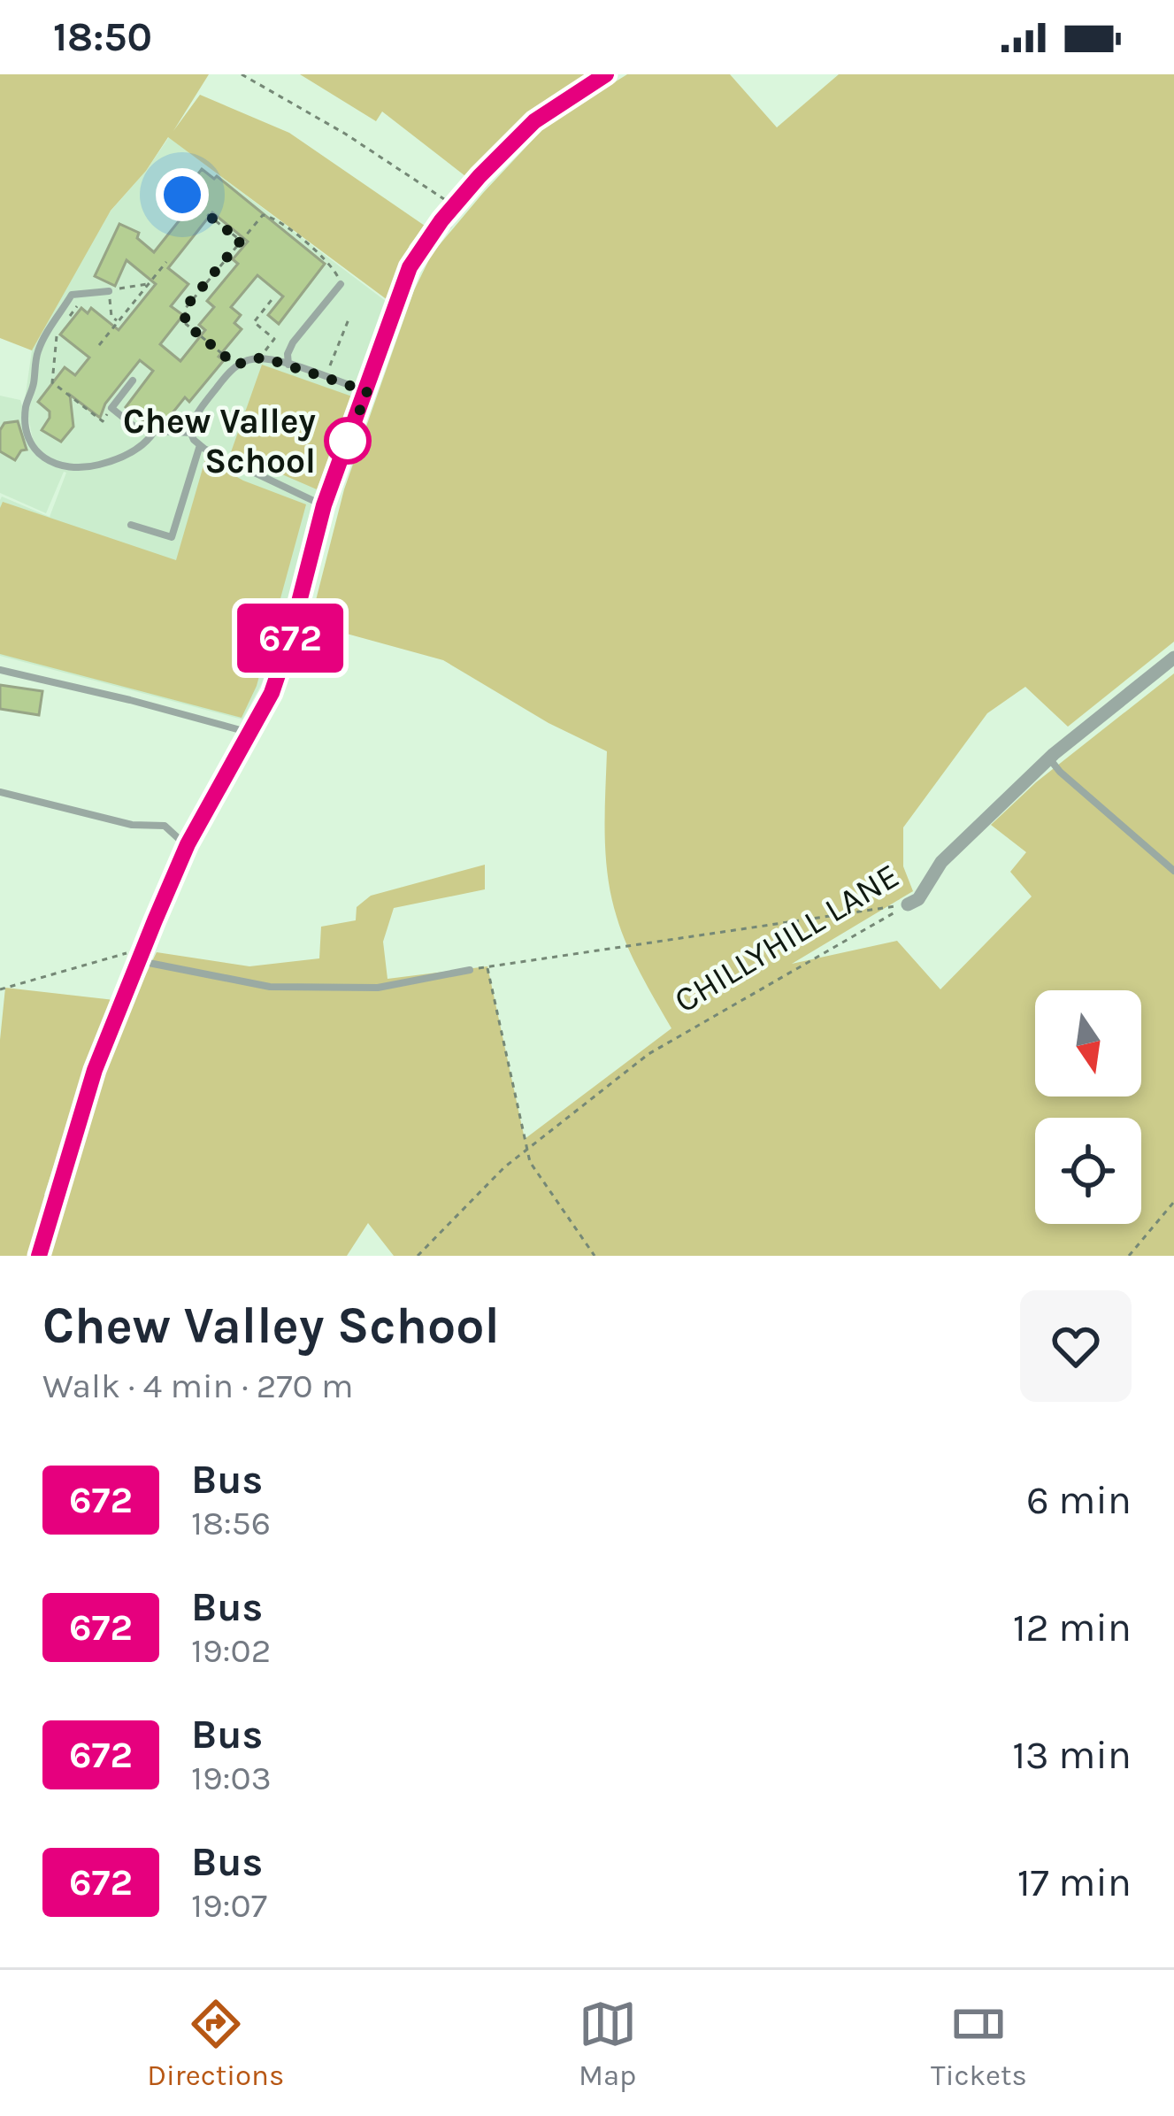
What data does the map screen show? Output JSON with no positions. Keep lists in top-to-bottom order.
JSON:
{
  "streets": {
    "street": ["CHILLYHILL LANE"]
  },
  "places": ["Chew Valley School"],
  "lines": ["bus line 672"],
  "north": "bottom",
  "page": {
    "status": "18:50",
    "on_map": "672",
    "heading": ["Chew Valley School", "Walk · 4 min · 270 m"],
    "list": [
      {
        "mark": "672",
        "name": "Bus",
        "note": "18:56",
        "value": "6 min"
      },
      {
        "mark": "672",
        "name": "Bus",
        "note": "19:02",
        "value": "12 min"
      },
      {
        "mark": "672",
        "name": "Bus",
        "note": "19:03",
        "value": "13 min"
      },
      {
        "mark": "672",
        "name": "Bus",
        "note": "19:07",
        "value": "17 min"
      }
    ],
    "tabs": ["Directions", "Map", "Tickets"]
  }
}
